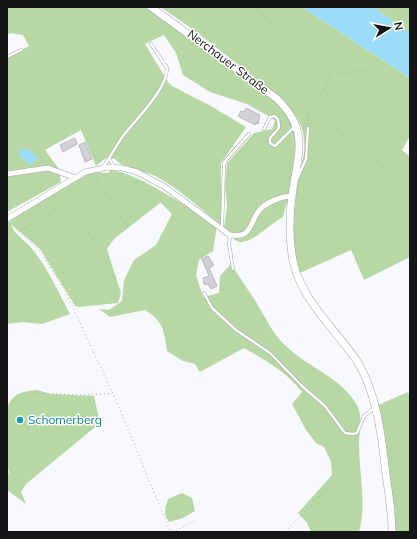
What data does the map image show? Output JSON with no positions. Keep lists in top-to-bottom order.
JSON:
{
  "streets": {
    "main road": ["Nerchauer Straße"]
  },
  "places": ["Schomerberg"],
  "north": "right"
}
